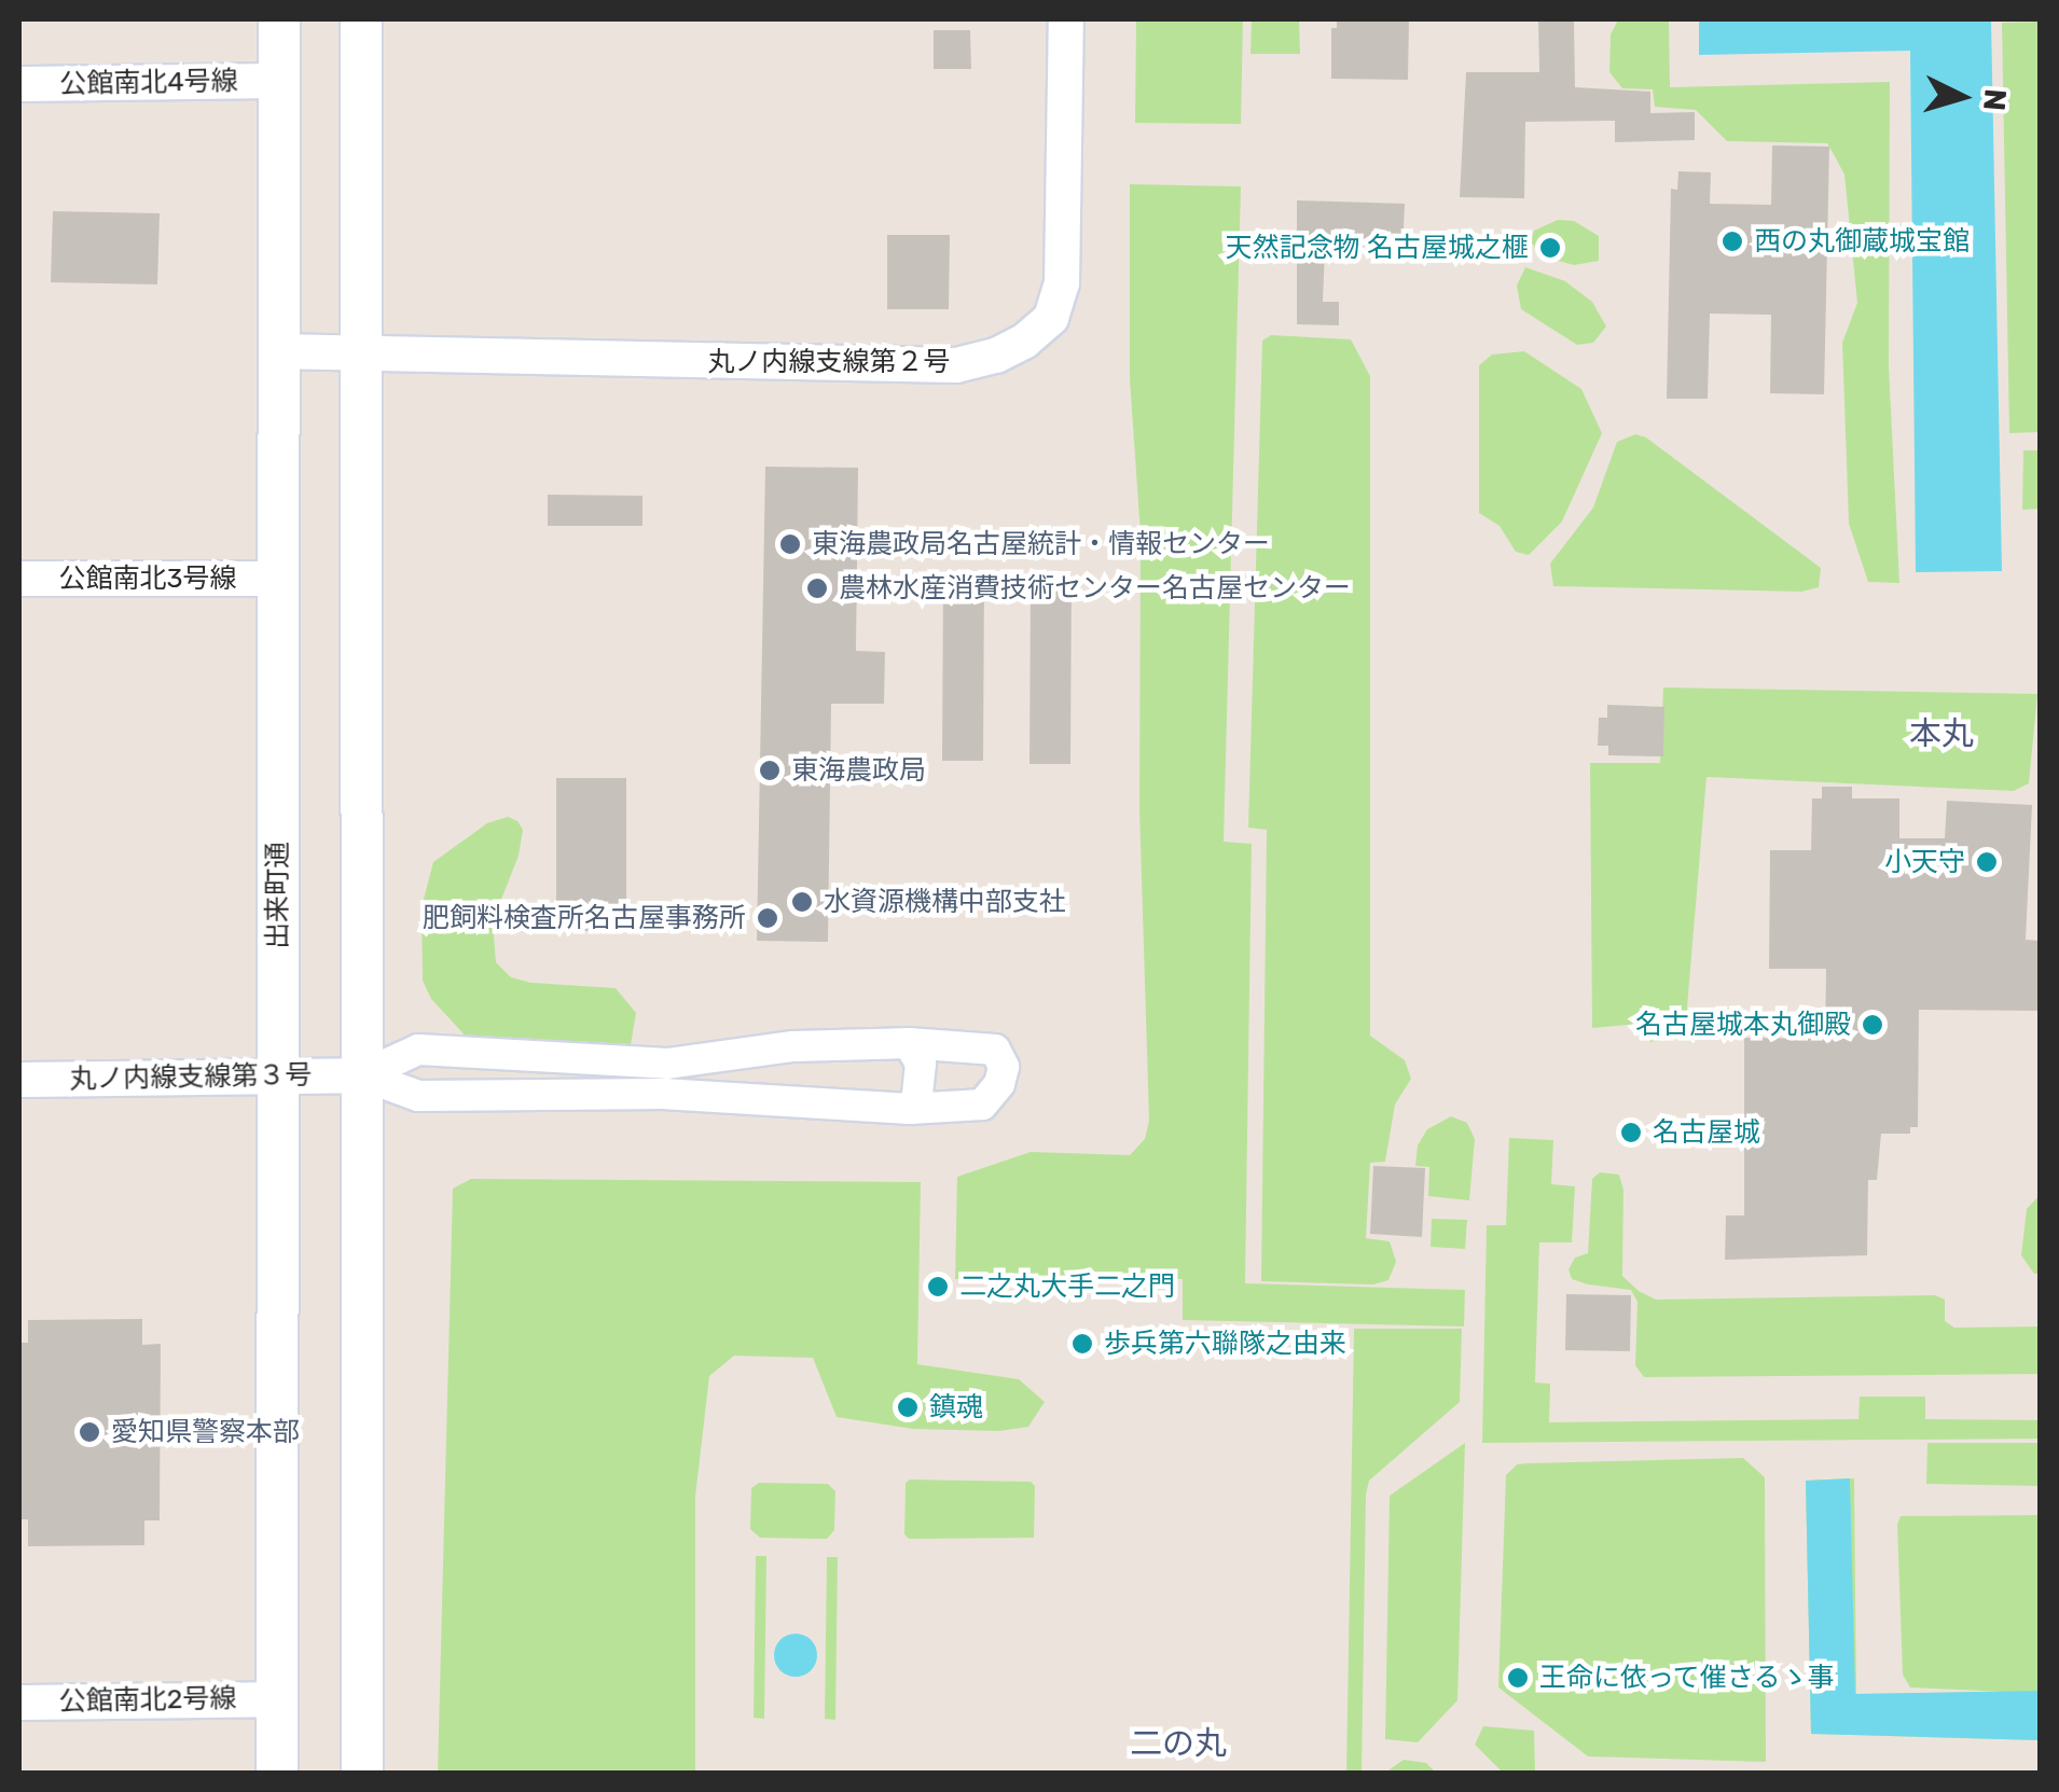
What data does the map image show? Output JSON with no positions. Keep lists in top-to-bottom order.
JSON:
{
  "streets": {
    "main road": ["出来町通"],
    "street": [
      "公館南北4号線",
      "丸ノ内線支線第２号",
      "公館南北3号線",
      "丸ノ内線支線第３号",
      "公館南北2号線"
    ]
  },
  "crossings": [
    ["公館南北4号線", "出来町通"],
    ["丸ノ内線支線第２号", "出来町通"],
    ["公館南北3号線", "出来町通"],
    ["出来町通", "丸ノ内線支線第３号"],
    ["出来町通", "公館南北2号線"]
  ],
  "districts": ["本丸", "二の丸"],
  "places": [
    "西の丸御蔵城宝館",
    "天然記念物 名古屋城之榧",
    "東海農政局名古屋統計・情報センター",
    "農林水産消費技術センター名古屋センター",
    "東海農政局",
    "小天守",
    "水資源機構中部支社",
    "肥飼料検査所名古屋事務所",
    "名古屋城本丸御殿",
    "名古屋城",
    "二之丸大手二之門",
    "歩兵第六聯隊之由来",
    "鎮魂",
    "愛知県警察本部",
    "王命に依って催さるゝ事"
  ],
  "north": "right"
}
